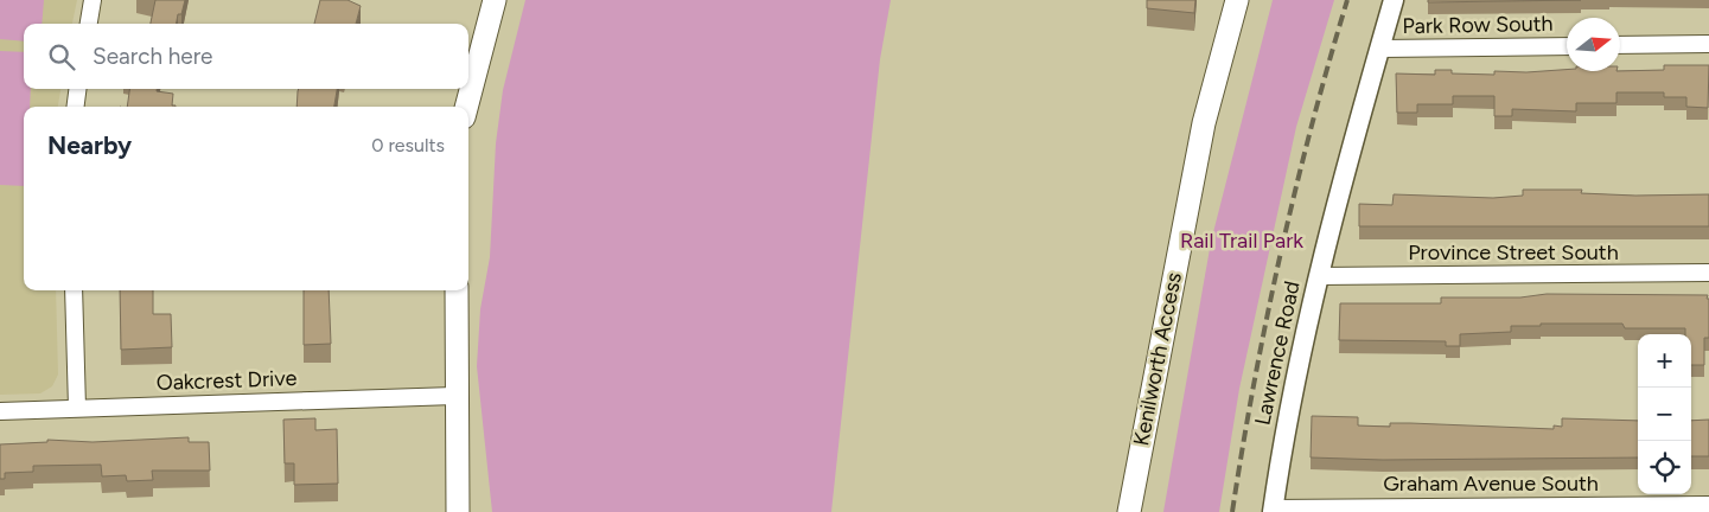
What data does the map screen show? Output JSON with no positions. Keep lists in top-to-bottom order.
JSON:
{
  "streets": {
    "main road": ["Kenilworth Access"],
    "street": [
      "Park Row South",
      "Province Street South",
      "Lawrence Road",
      "Oakcrest Drive",
      "Graham Avenue South"
    ]
  },
  "crossings": [
    ["Park Row South", "Lawrence Road"],
    ["Province Street South", "Lawrence Road"],
    ["Lawrence Road", "Graham Avenue South"]
  ],
  "parks": ["Rail Trail Park"],
  "north": "right",
  "page": {
    "search": "Search here",
    "heading": ["Nearby", "0 results"],
    "map_buttons": ["+", "−"]
  }
}
